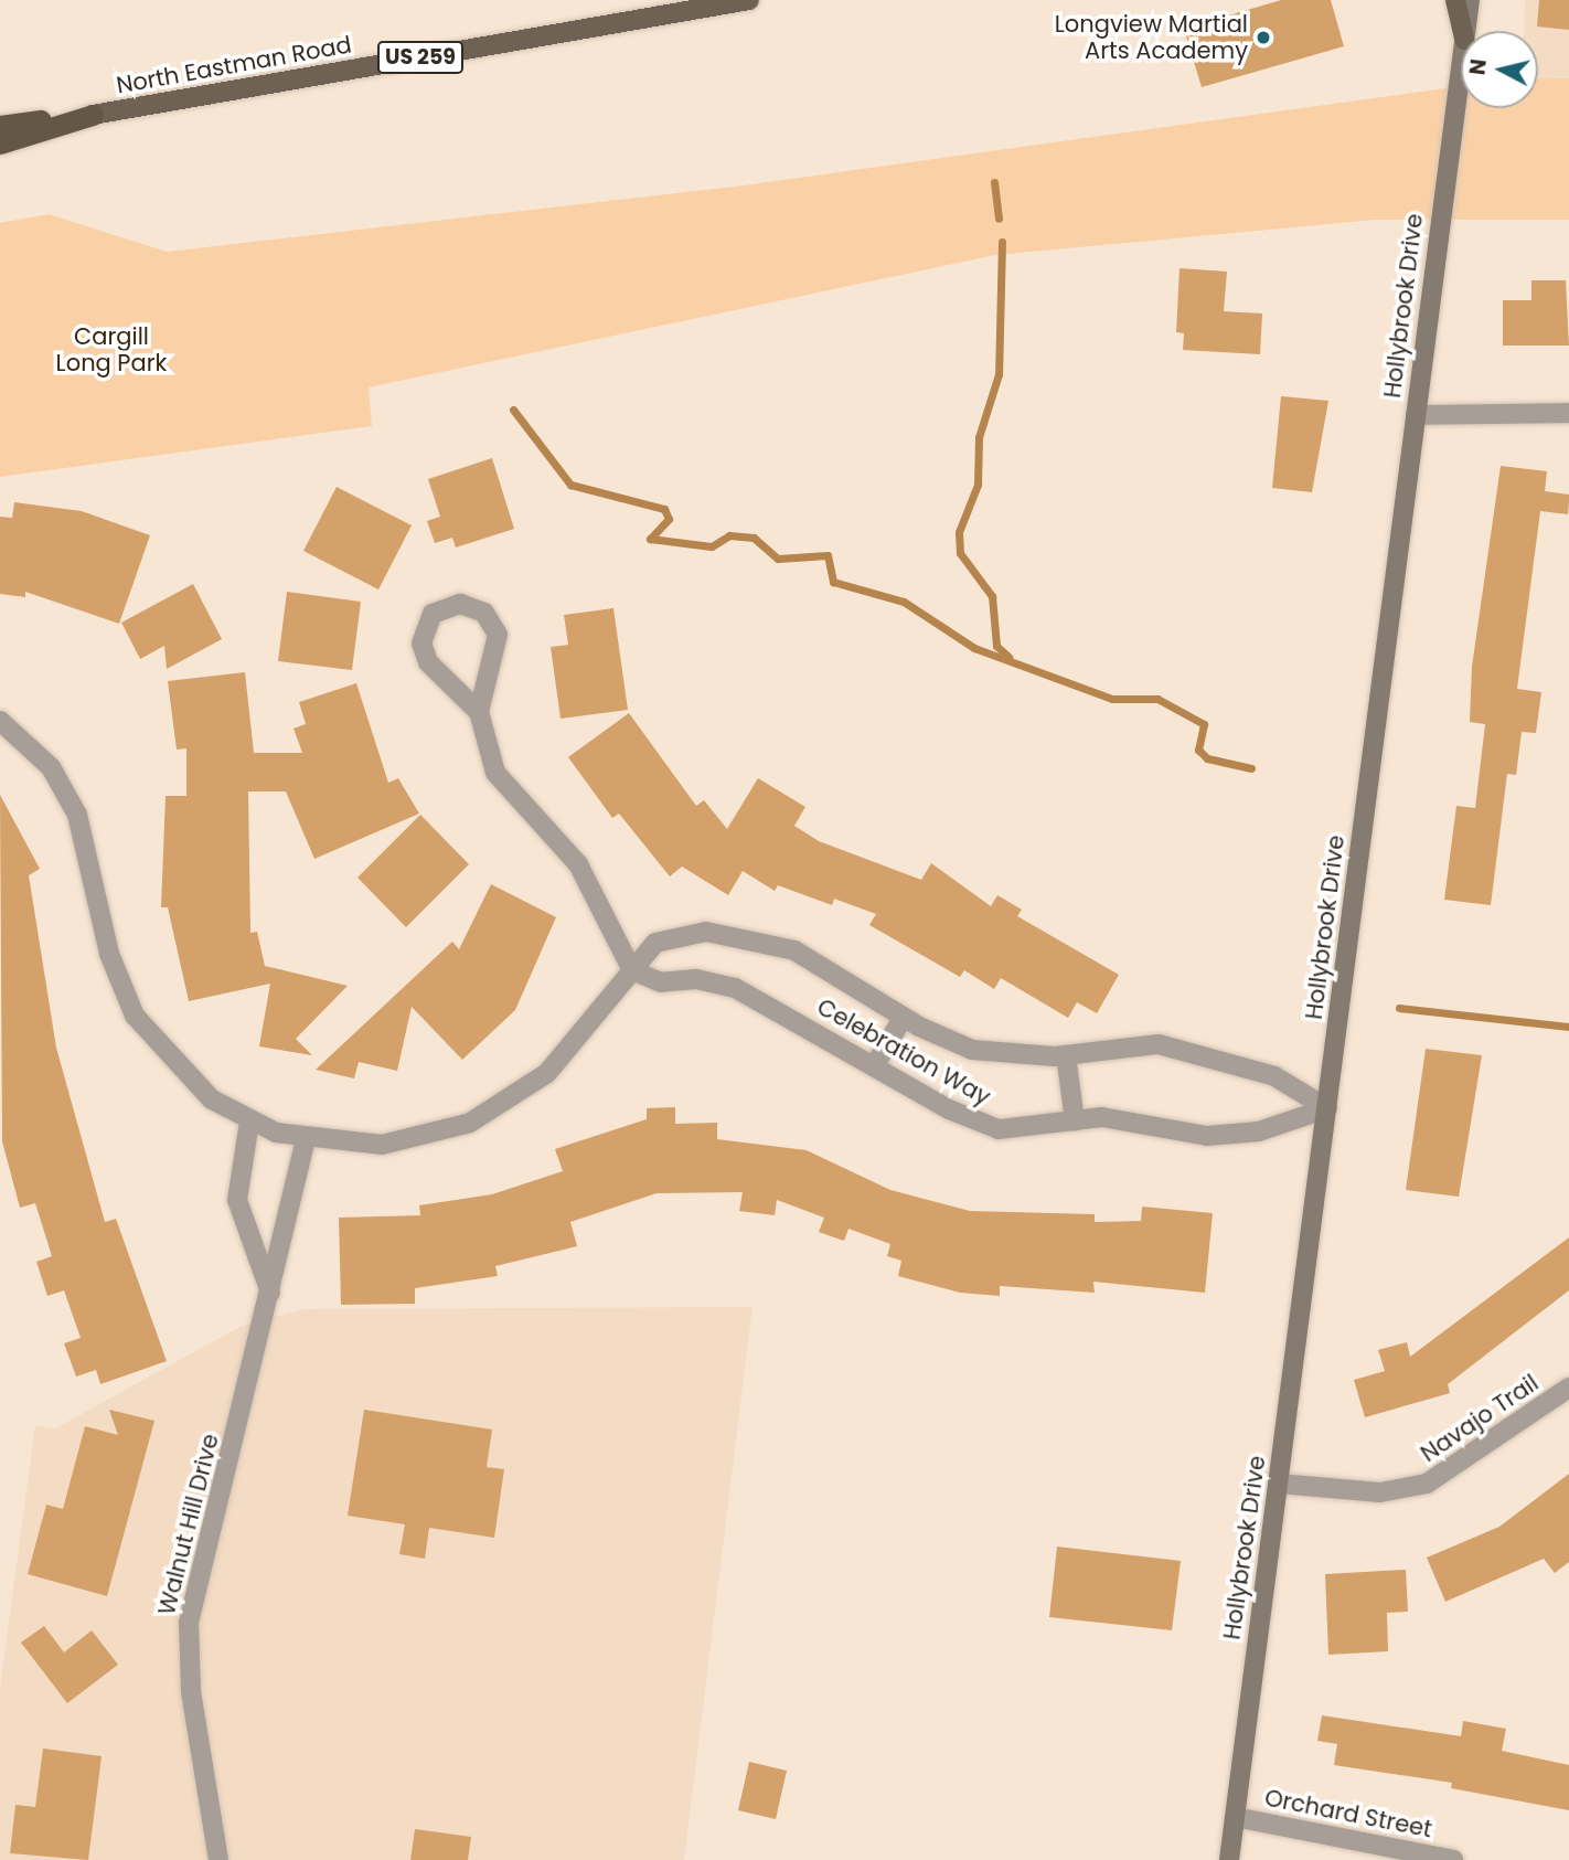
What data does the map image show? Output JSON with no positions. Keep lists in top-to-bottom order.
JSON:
{
  "streets": {
    "highway": ["US 259", "North Eastman Road"],
    "main road": ["Hollybrook Drive"],
    "street": [
      "Celebration Way",
      "Navajo Trail",
      "Walnut Hill Drive",
      "Orchard Street"
    ]
  },
  "crossings": [
    ["Hollybrook Drive", "Celebration Way"],
    ["Hollybrook Drive", "Navajo Trail"],
    ["Hollybrook Drive", "Orchard Street"],
    ["Celebration Way", "Walnut Hill Drive"]
  ],
  "parks": ["Cargill Long Park"],
  "places": ["Longview Martial Arts Academy"],
  "north": "left"
}
